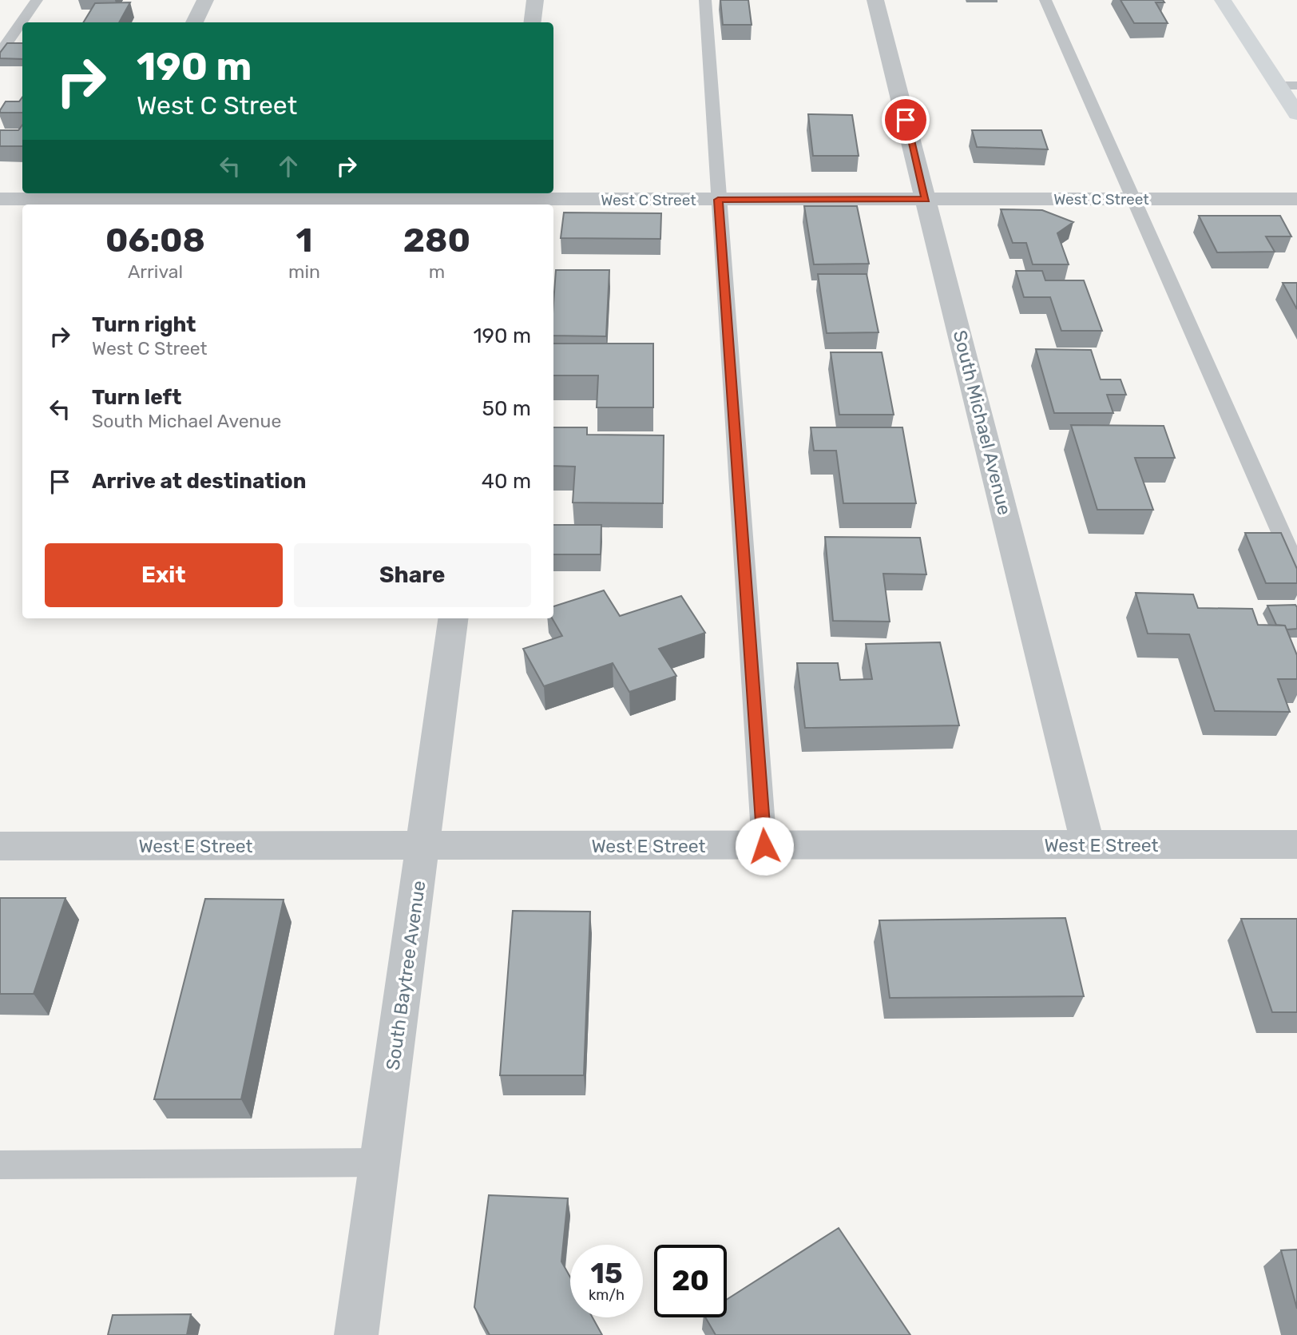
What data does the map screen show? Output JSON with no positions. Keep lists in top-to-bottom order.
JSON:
{
  "streets": {
    "street": [
      "West C Street",
      "South Michael Avenue",
      "West E Street",
      "South Baytree Avenue"
    ]
  },
  "crossings": [
    ["West C Street", "South Michael Avenue"],
    ["South Michael Avenue", "West E Street"],
    ["West E Street", "South Baytree Avenue"]
  ],
  "page": {
    "turn": ["190 m", "West C Street"],
    "eta": [
      "06:08",
      "Arrival",
      "1",
      "min",
      "280",
      "m"
    ],
    "list": [
      {
        "name": "Turn right",
        "note": "West C Street",
        "value": "190 m"
      },
      {
        "name": "Turn left",
        "note": "South Michael Avenue",
        "value": "50 m"
      },
      {
        "name": "Arrive at destination",
        "value": "40 m"
      }
    ],
    "buttons": ["Exit", "Share"],
    "speed": "15 km/h",
    "limit": "20"
  }
}
